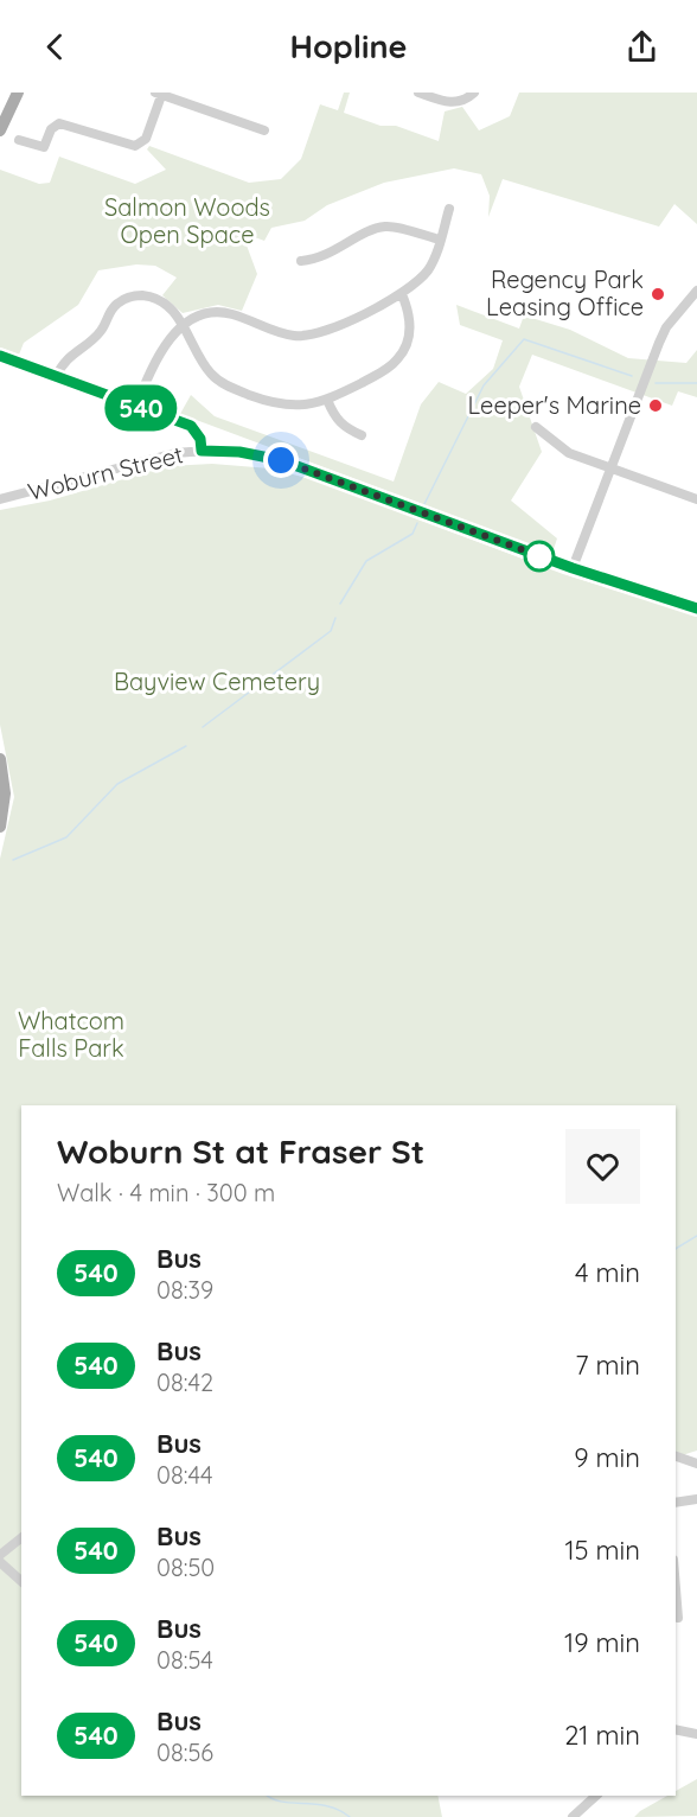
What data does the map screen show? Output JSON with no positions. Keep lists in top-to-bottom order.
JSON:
{
  "streets": {
    "street": ["Woburn Street"]
  },
  "parks": ["Salmon Woods Open Space", "Bayview Cemetery", "Whatcom Falls Park"],
  "places": ["Regency Park Leasing Office", "Leeper's Marine"],
  "lines": ["bus line 540"],
  "page": {
    "header": "Hopline",
    "on_map": "540",
    "heading": ["Woburn St at Fraser St", "Walk · 4 min · 300 m"],
    "list": [
      {
        "mark": "540",
        "name": "Bus",
        "note": "08:39",
        "value": "4 min"
      },
      {
        "mark": "540",
        "name": "Bus",
        "note": "08:42",
        "value": "7 min"
      },
      {
        "mark": "540",
        "name": "Bus",
        "note": "08:44",
        "value": "9 min"
      },
      {
        "mark": "540",
        "name": "Bus",
        "note": "08:50",
        "value": "15 min"
      },
      {
        "mark": "540",
        "name": "Bus",
        "note": "08:54",
        "value": "19 min"
      },
      {
        "mark": "540",
        "name": "Bus",
        "note": "08:56",
        "value": "21 min"
      }
    ]
  }
}
